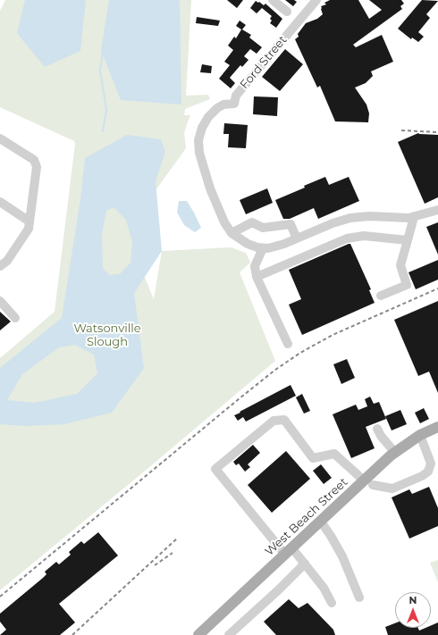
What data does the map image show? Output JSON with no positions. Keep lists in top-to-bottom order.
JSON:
{
  "streets": {
    "main road": ["West Beach Street"],
    "street": ["Ford Street"]
  },
  "parks": ["Watsonville Slough"],
  "north": "top"
}
